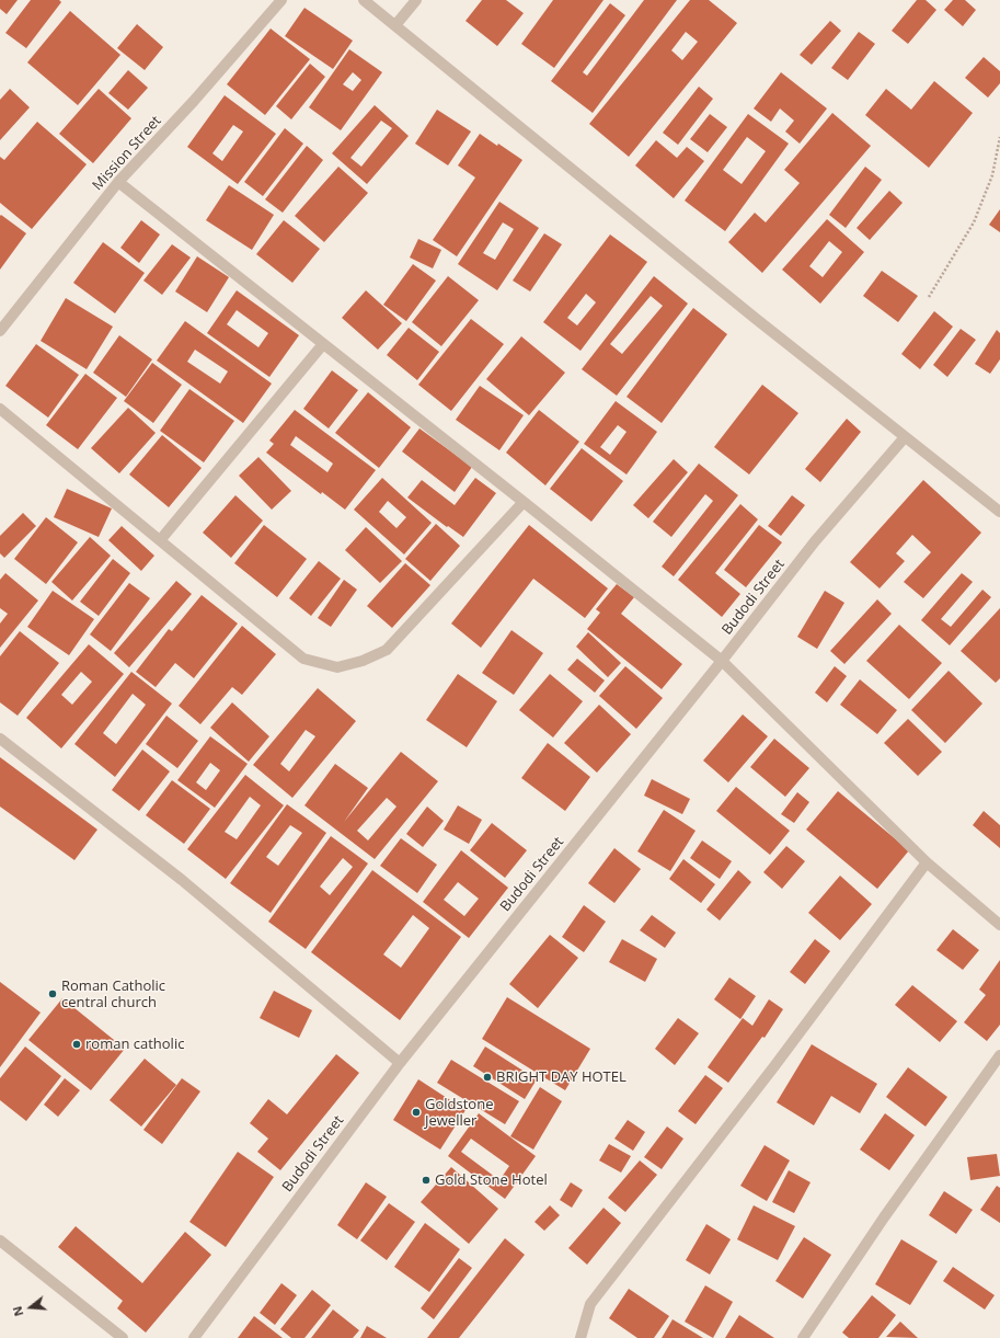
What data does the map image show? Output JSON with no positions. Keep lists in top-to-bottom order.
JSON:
{
  "streets": {
    "street": ["Mission Street", "Budodi Street"]
  },
  "places": [
    "Roman Catholic central church",
    "roman catholic",
    "BRIGHT DAY HOTEL",
    "Goldstone Jeweller",
    "Gold Stone Hotel"
  ],
  "north": "left"
}
